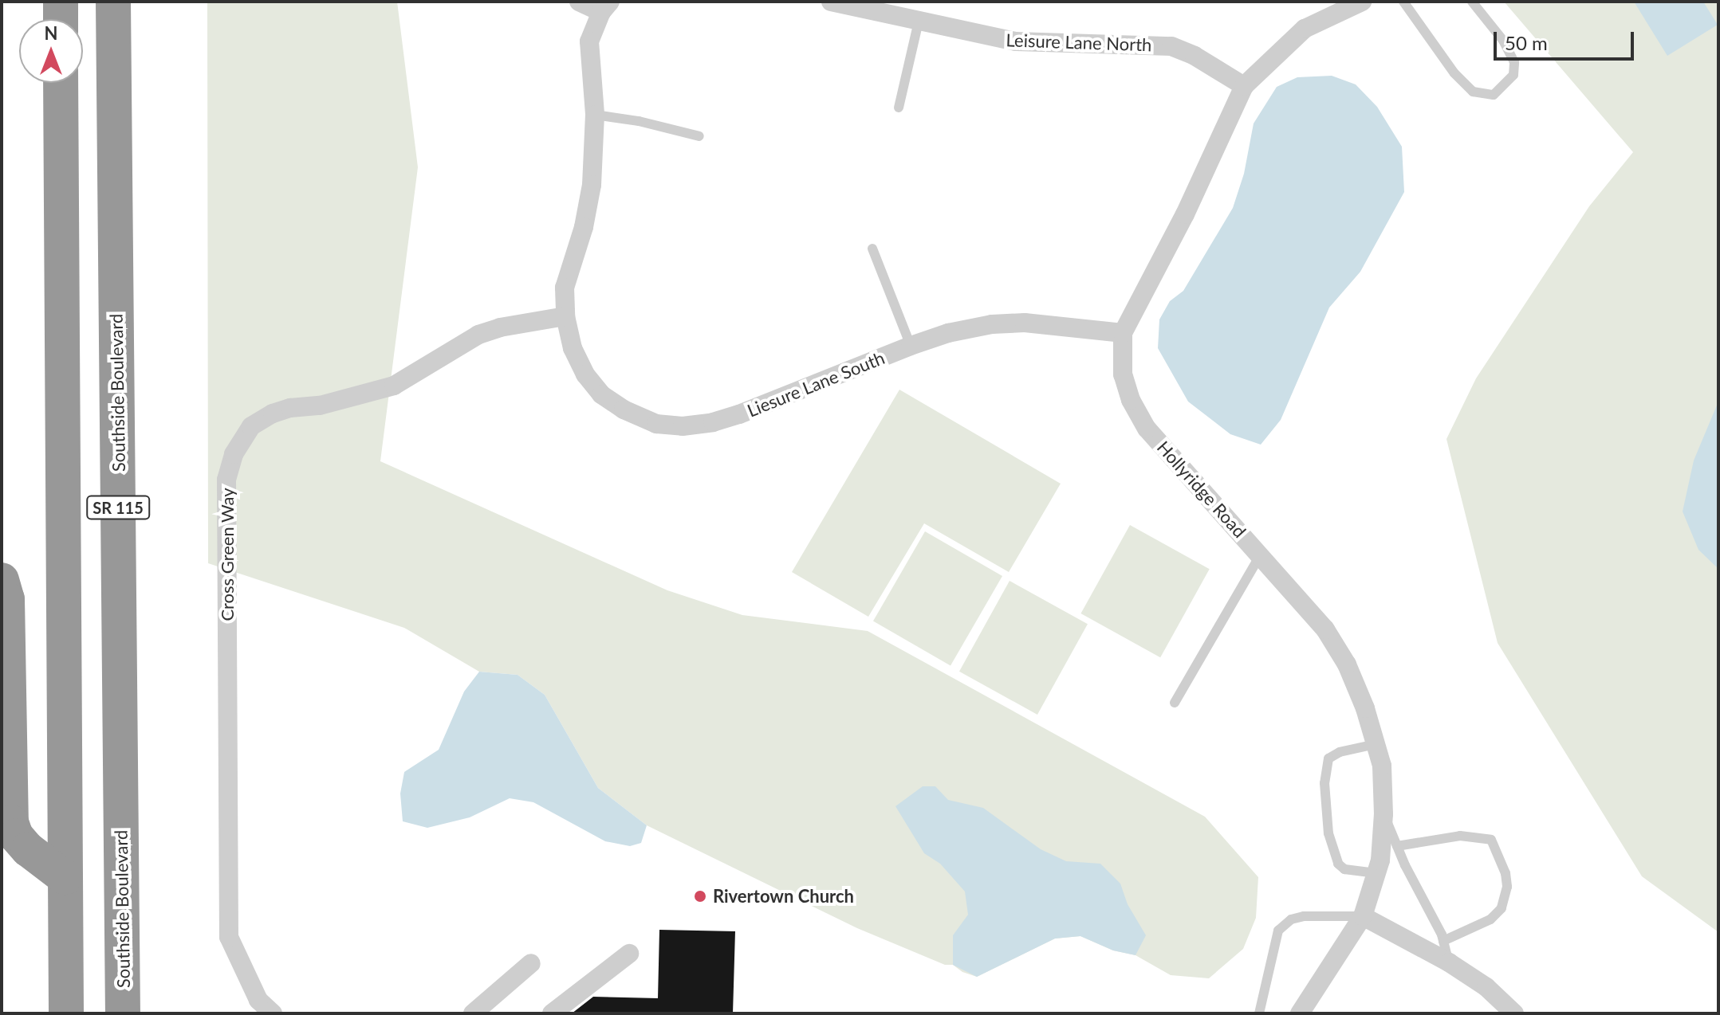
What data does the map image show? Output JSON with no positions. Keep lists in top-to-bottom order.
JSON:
{
  "streets": {
    "highway": ["Southside Boulevard", "SR 115"],
    "street": [
      "Leisure Lane North",
      "Liesure Lane South",
      "Hollyridge Road",
      "Cross Green Way"
    ]
  },
  "crossings": [
    ["Leisure Lane North", "Hollyridge Road"],
    ["Liesure Lane South", "Hollyridge Road"],
    ["Liesure Lane South", "Cross Green Way"]
  ],
  "places": ["Rivertown Church"],
  "scale_bar": "50 m",
  "north": "top"
}
